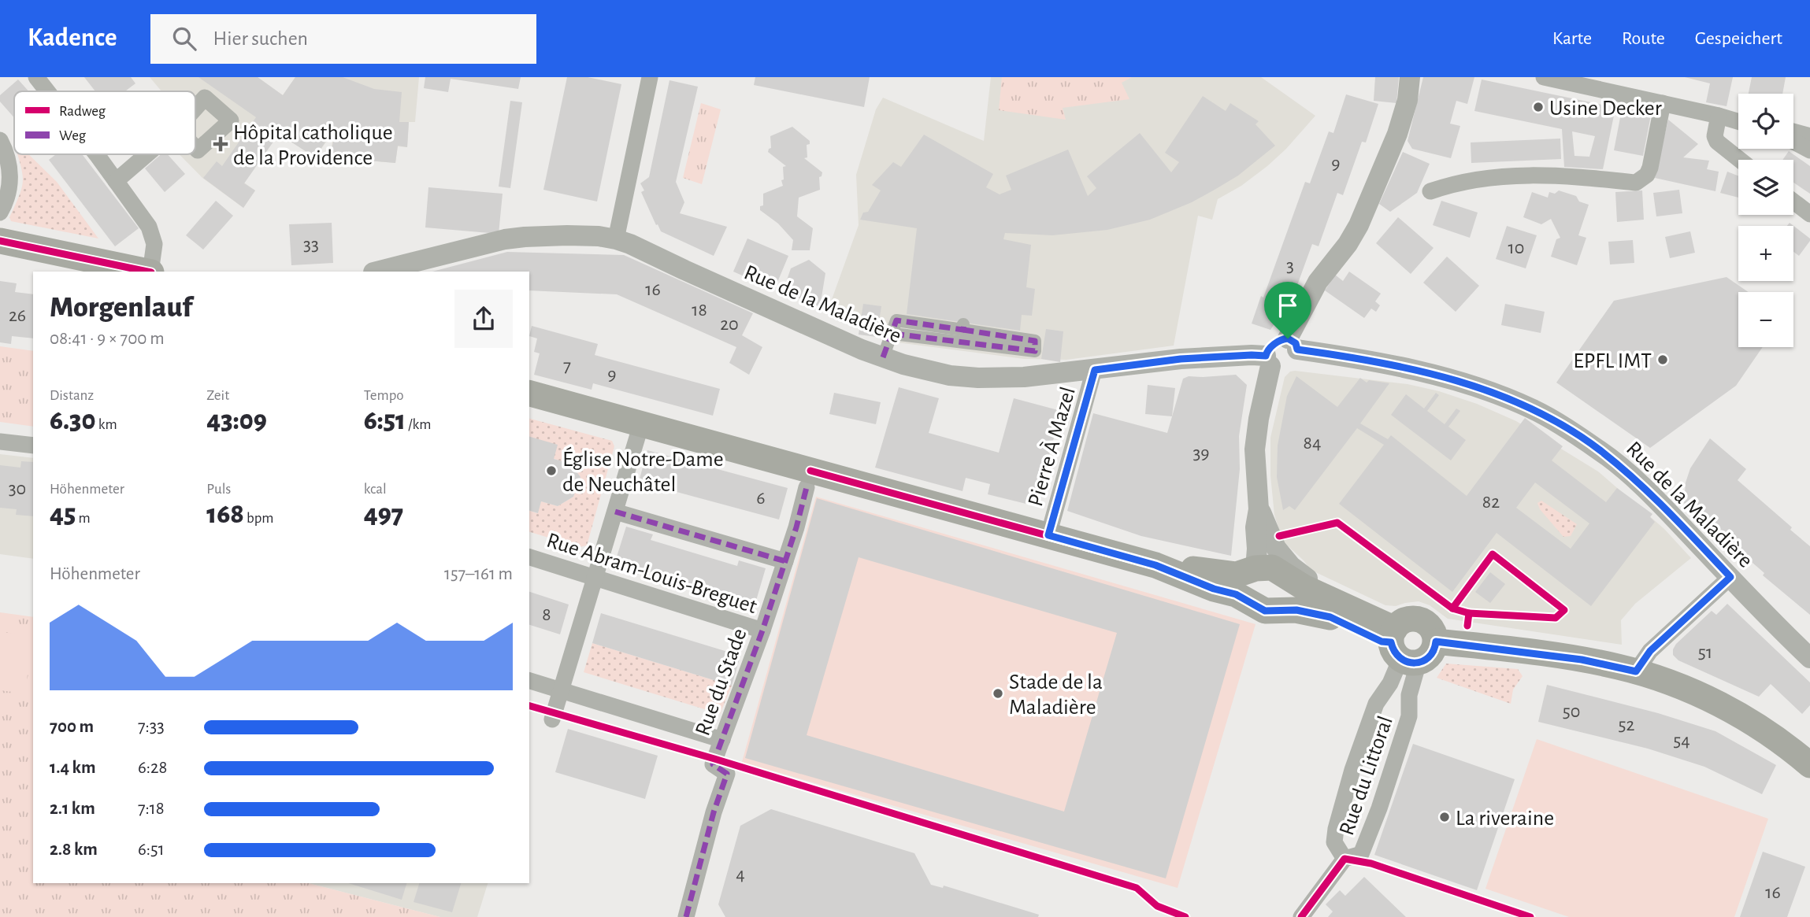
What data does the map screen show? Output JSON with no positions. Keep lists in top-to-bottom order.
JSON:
{
  "streets": {
    "street": [
      "Rue de la Maladière",
      "Pierre À Mazel",
      "Rue Abram-Louis-Breguet",
      "Rue du Stade",
      "Rue du Littoral"
    ]
  },
  "crossings": [
    ["Rue de la Maladière", "Pierre À Mazel"],
    ["Rue Abram-Louis-Breguet", "Rue du Stade"]
  ],
  "places": {
    "other": [
      "Usine Decker",
      "EPFL IMT",
      "Église Notre-Dame de Neuchâtel",
      "Stade de la Maladière",
      "La riveraine"
    ],
    "health": ["Hôpital catholique de la Providence"]
  },
  "house_numbers": [
    "9",
    "33",
    "10",
    "3",
    "16",
    "18",
    "26",
    "20",
    "7",
    "9",
    "84",
    "39",
    "30",
    "6",
    "82",
    "8",
    "51",
    "50",
    "52",
    "54",
    "4",
    "16"
  ],
  "legend": ["Radweg", "Weg"],
  "page": {
    "header": "Kadence",
    "search": "Hier suchen",
    "nav": ["Karte", "Route", "Gespeichert"],
    "map_buttons": ["+", "−"],
    "heading": ["Morgenlauf", "08:41 · 9 × 700 m"],
    "stats": [
      ["Distanz", "6.30 km"],
      ["Zeit", "43:09"],
      ["Tempo", "6:51 /km"],
      ["Höhenmeter", "45 m"],
      ["Puls", "168 bpm"],
      ["kcal", "497"]
    ],
    "chart": ["Höhenmeter", "157–161 m"],
    "list": [
      {
        "name": "700 m",
        "note": "7:33"
      },
      {
        "name": "1.4 km",
        "note": "6:28"
      },
      {
        "name": "2.1 km",
        "note": "7:18"
      },
      {
        "name": "2.8 km",
        "note": "6:51"
      }
    ]
  }
}
